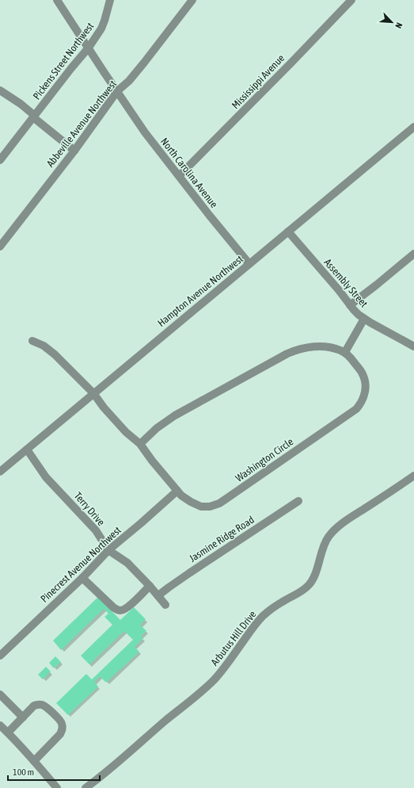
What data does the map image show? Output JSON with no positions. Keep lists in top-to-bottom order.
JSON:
{
  "streets": {
    "street": [
      "Pickens Street Northwest",
      "Mississippi Avenue",
      "Abbeville Avenue Northwest",
      "North Carolina Avenue",
      "Assembly Street",
      "Hampton Avenue Northwest",
      "Washington Circle",
      "Terry Drive",
      "Jasmine Ridge Road",
      "Pinecrest Avenue Northwest",
      "Arbutus Hill Drive"
    ]
  },
  "crossings": [
    ["Pickens Street Northwest", "North Carolina Avenue"],
    ["Mississippi Avenue", "North Carolina Avenue"],
    ["Abbeville Avenue Northwest", "North Carolina Avenue"],
    ["North Carolina Avenue", "Hampton Avenue Northwest"],
    ["Assembly Street", "Hampton Avenue Northwest"],
    ["Hampton Avenue Northwest", "Washington Circle"],
    ["Hampton Avenue Northwest", "Terry Drive"],
    ["Washington Circle", "Pinecrest Avenue Northwest"],
    ["Terry Drive", "Jasmine Ridge Road"],
    ["Terry Drive", "Pinecrest Avenue Northwest"]
  ],
  "scale_bar": "100 m",
  "north": "bottom right"
}
